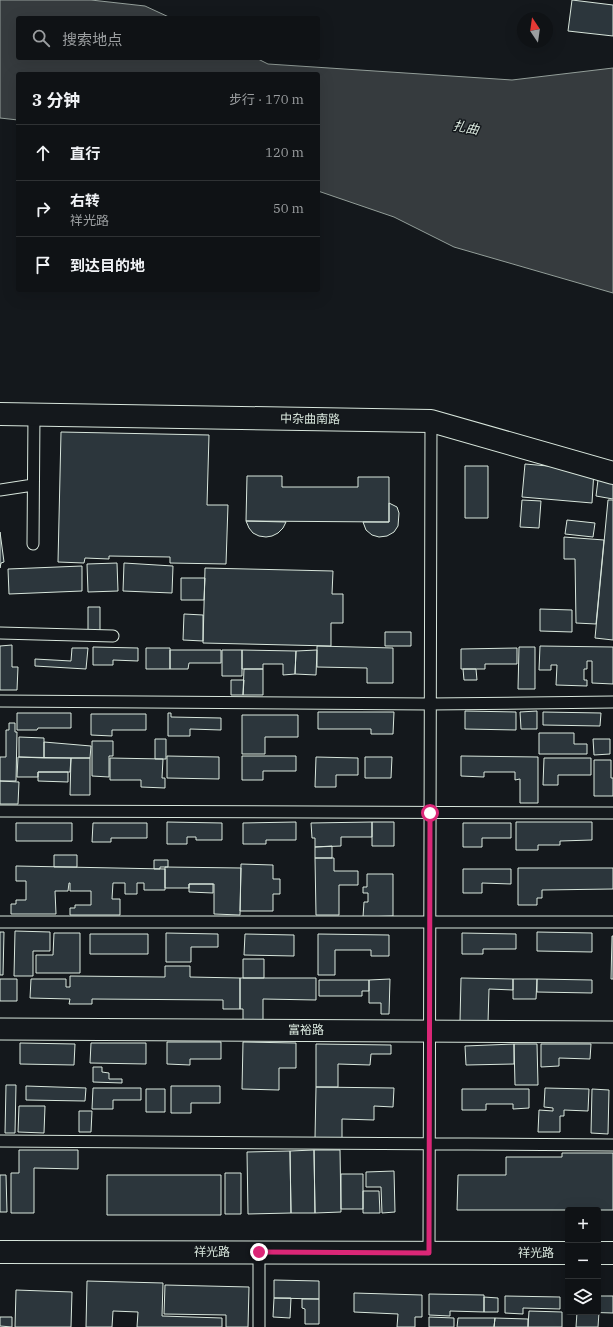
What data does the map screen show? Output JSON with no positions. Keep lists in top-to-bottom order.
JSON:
{
  "streets": {
    "street": ["中杂曲南路", "富裕路", "祥光路"]
  },
  "water": ["扎曲"],
  "north": "top",
  "page": {
    "search": "搜索地点",
    "heading": ["3 分钟", "步行 · 170 m"],
    "list": [
      ["直行", "120 m"],
      ["右转", "祥光路", "50 m"],
      "到达目的地"
    ],
    "map_buttons": ["+", "−"]
  }
}
